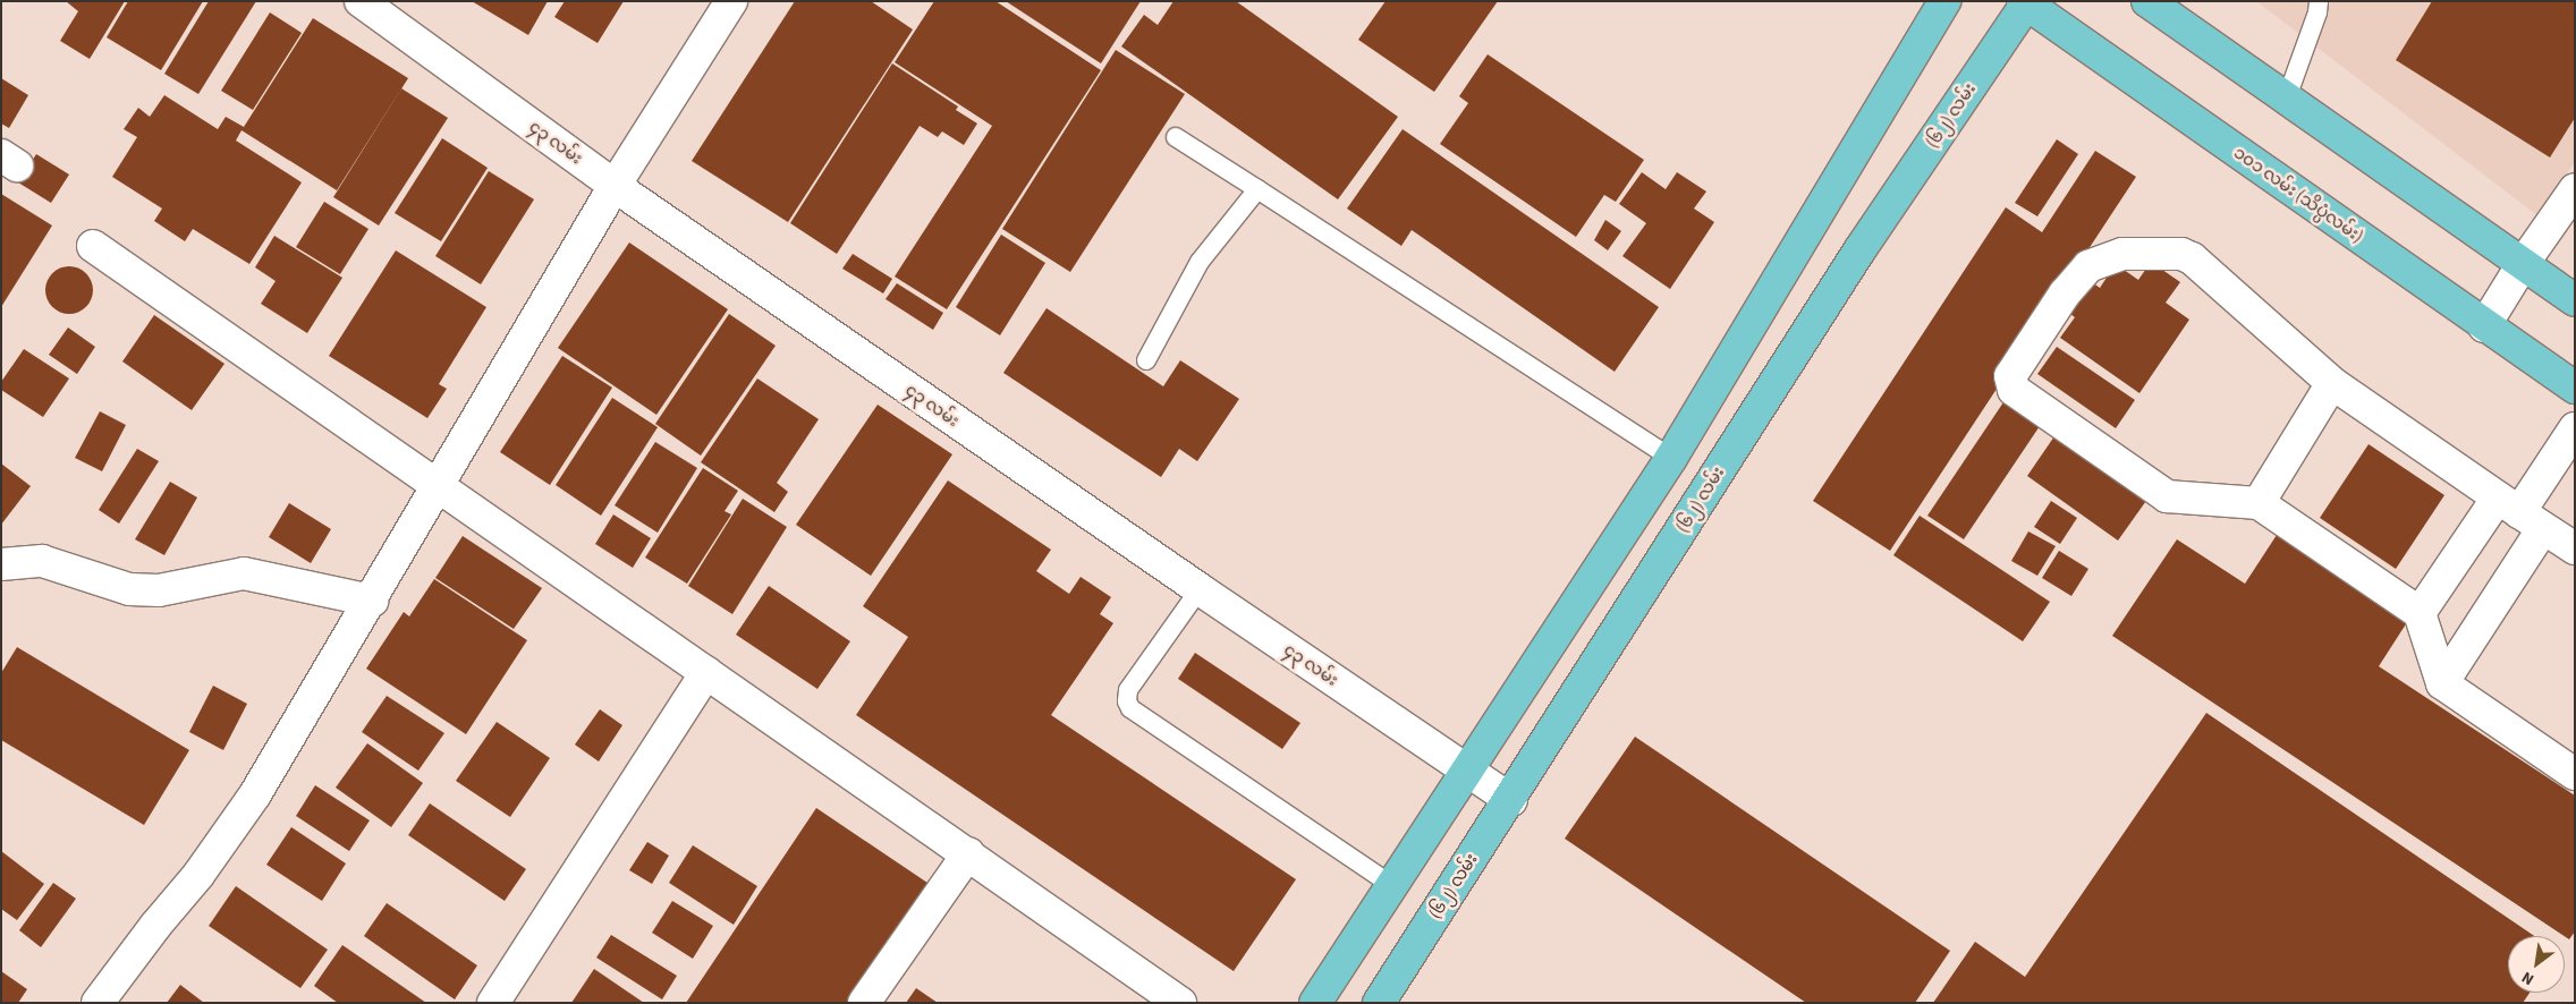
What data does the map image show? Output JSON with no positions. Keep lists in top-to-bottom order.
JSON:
{
  "streets": {
    "main road": ["(၆၂) လမ်း", "၁၀၁ လမ်း (သိပ္ပံလမ်း)"],
    "street": ["၄၃ လမ်း"]
  },
  "crossings": [
    ["(၆၂) လမ်း", "၄၃ လမ်း"],
    ["(၆၂) လမ်း", "၁၀၁ လမ်း (သိပ္ပံလမ်း)"]
  ],
  "north": "bottom left"
}
